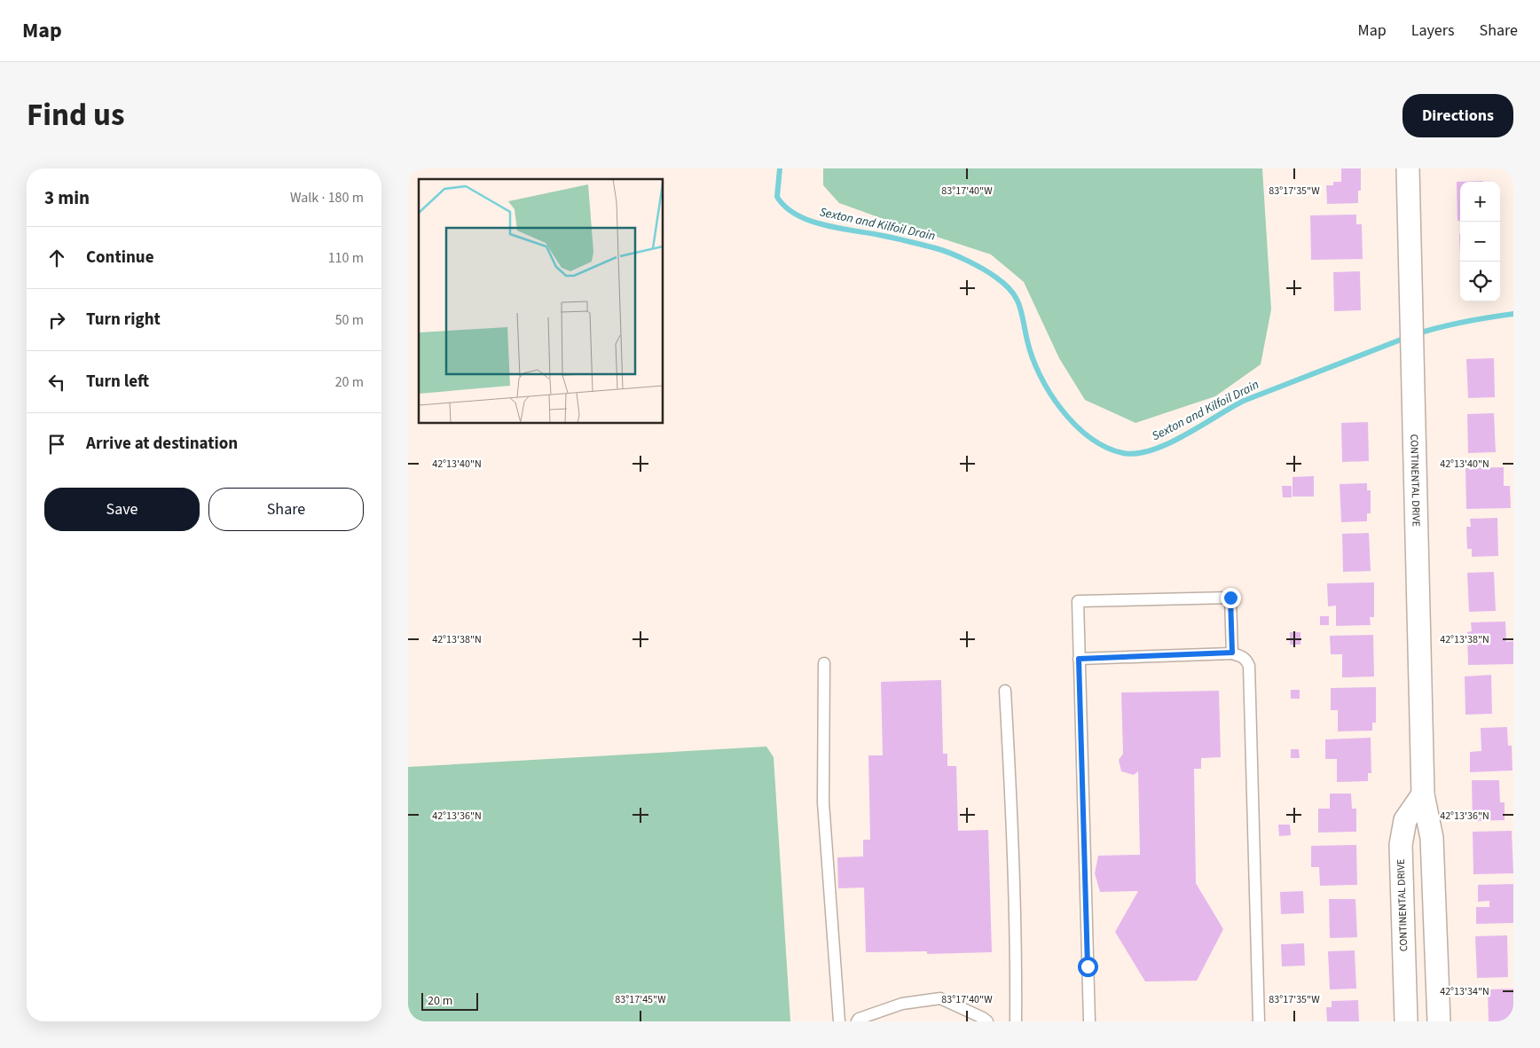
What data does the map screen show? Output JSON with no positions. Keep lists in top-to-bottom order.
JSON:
{
  "streets": {
    "street": ["CONTINENTAL DRIVE"]
  },
  "water": ["Sexton and Kilfoil Drain"],
  "scale_bar": "20 m",
  "page": {
    "header": "Map",
    "nav": ["Map", "Layers", "Share"],
    "title": "Find us",
    "buttons": [
      "Directions",
      ["Save", "Share"]
    ],
    "heading": ["3 min", "Walk · 180 m"],
    "map_buttons": ["+", "−"],
    "list": [
      ["Continue", "110 m"],
      ["Turn right", "50 m"],
      ["Turn left", "20 m"],
      "Arrive at destination"
    ],
    "scale": "20 m"
  },
  "coordinates": [
    "83°17'40\"W",
    "83°17'35\"W",
    "42°13'40\"N",
    "42°13'38\"N",
    "42°13'36\"N",
    "42°13'34\"N",
    "83°17'45\"W"
  ]
}
